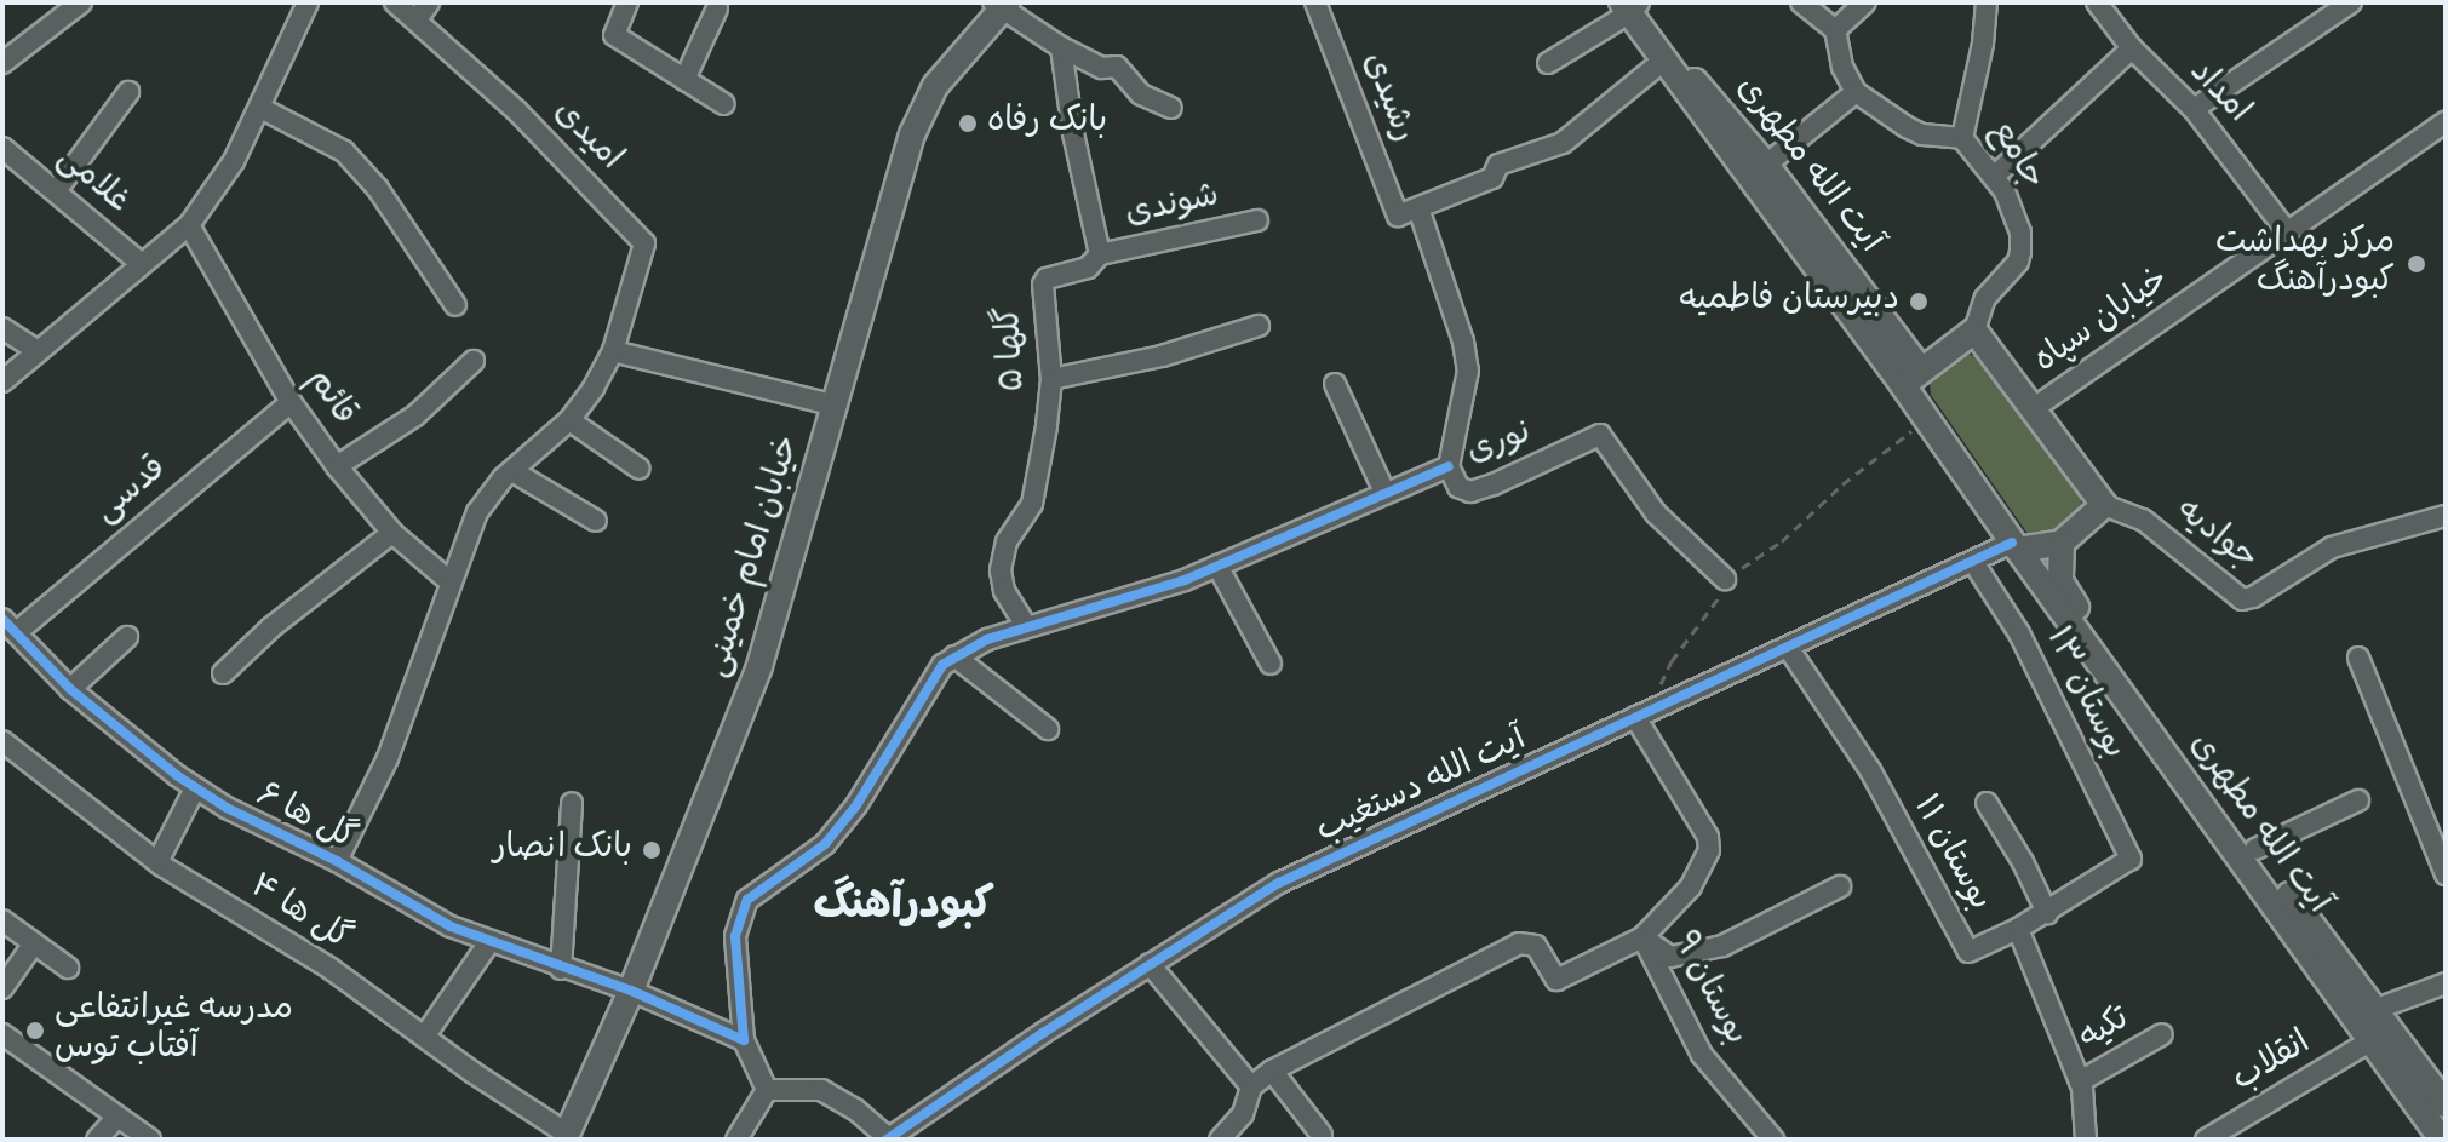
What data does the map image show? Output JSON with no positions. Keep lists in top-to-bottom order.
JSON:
{
  "streets": {
    "main road": ["آیت الله مطهری", "خیابان امام خمینی"],
    "street": [
      "امداد",
      "رشیدی",
      "امیدی",
      "جامع",
      "غلامی",
      "شوندی",
      "خیابان سپاه",
      "گلها ۵",
      "قائم",
      "نوری",
      "قدسی",
      "جوادیه",
      "بوستان ۱۳",
      "آیت الله دستغیب",
      "گل ها ۶",
      "بوستان ۱۱",
      "گل ها ۴",
      "بوستان ۹",
      "تکیه",
      "انقلاب"
    ]
  },
  "crossings": [
    ["امداد", "خیابان سپاه"],
    ["رشیدی", "نوری"],
    ["آیت الله مطهری", "آیت الله دستغیب"],
    ["آیت الله مطهری", "انقلاب"],
    ["شوندی", "گلها ۵"],
    ["قائم", "قدسی"],
    ["قدسی", "گل ها ۶"],
    ["خیابان امام خمینی", "گل ها ۶"],
    ["خیابان امام خمینی", "گل ها ۴"],
    ["بوستان ۱۳", "آیت الله دستغیب"],
    ["آیت الله دستغیب", "بوستان ۱۱"],
    ["آیت الله دستغیب", "بوستان ۹"],
    ["بوستان ۱۱", "تکیه"]
  ],
  "districts": ["کبودرآهنگ"],
  "places": [
    "بانک رفاه",
    "مرکز بهداشت کبودرآهنگ",
    "دبیرستان فاطمیه",
    "بانک انصار",
    "مدرسه غیرانتفاعی آفتاب توس"
  ]
}
